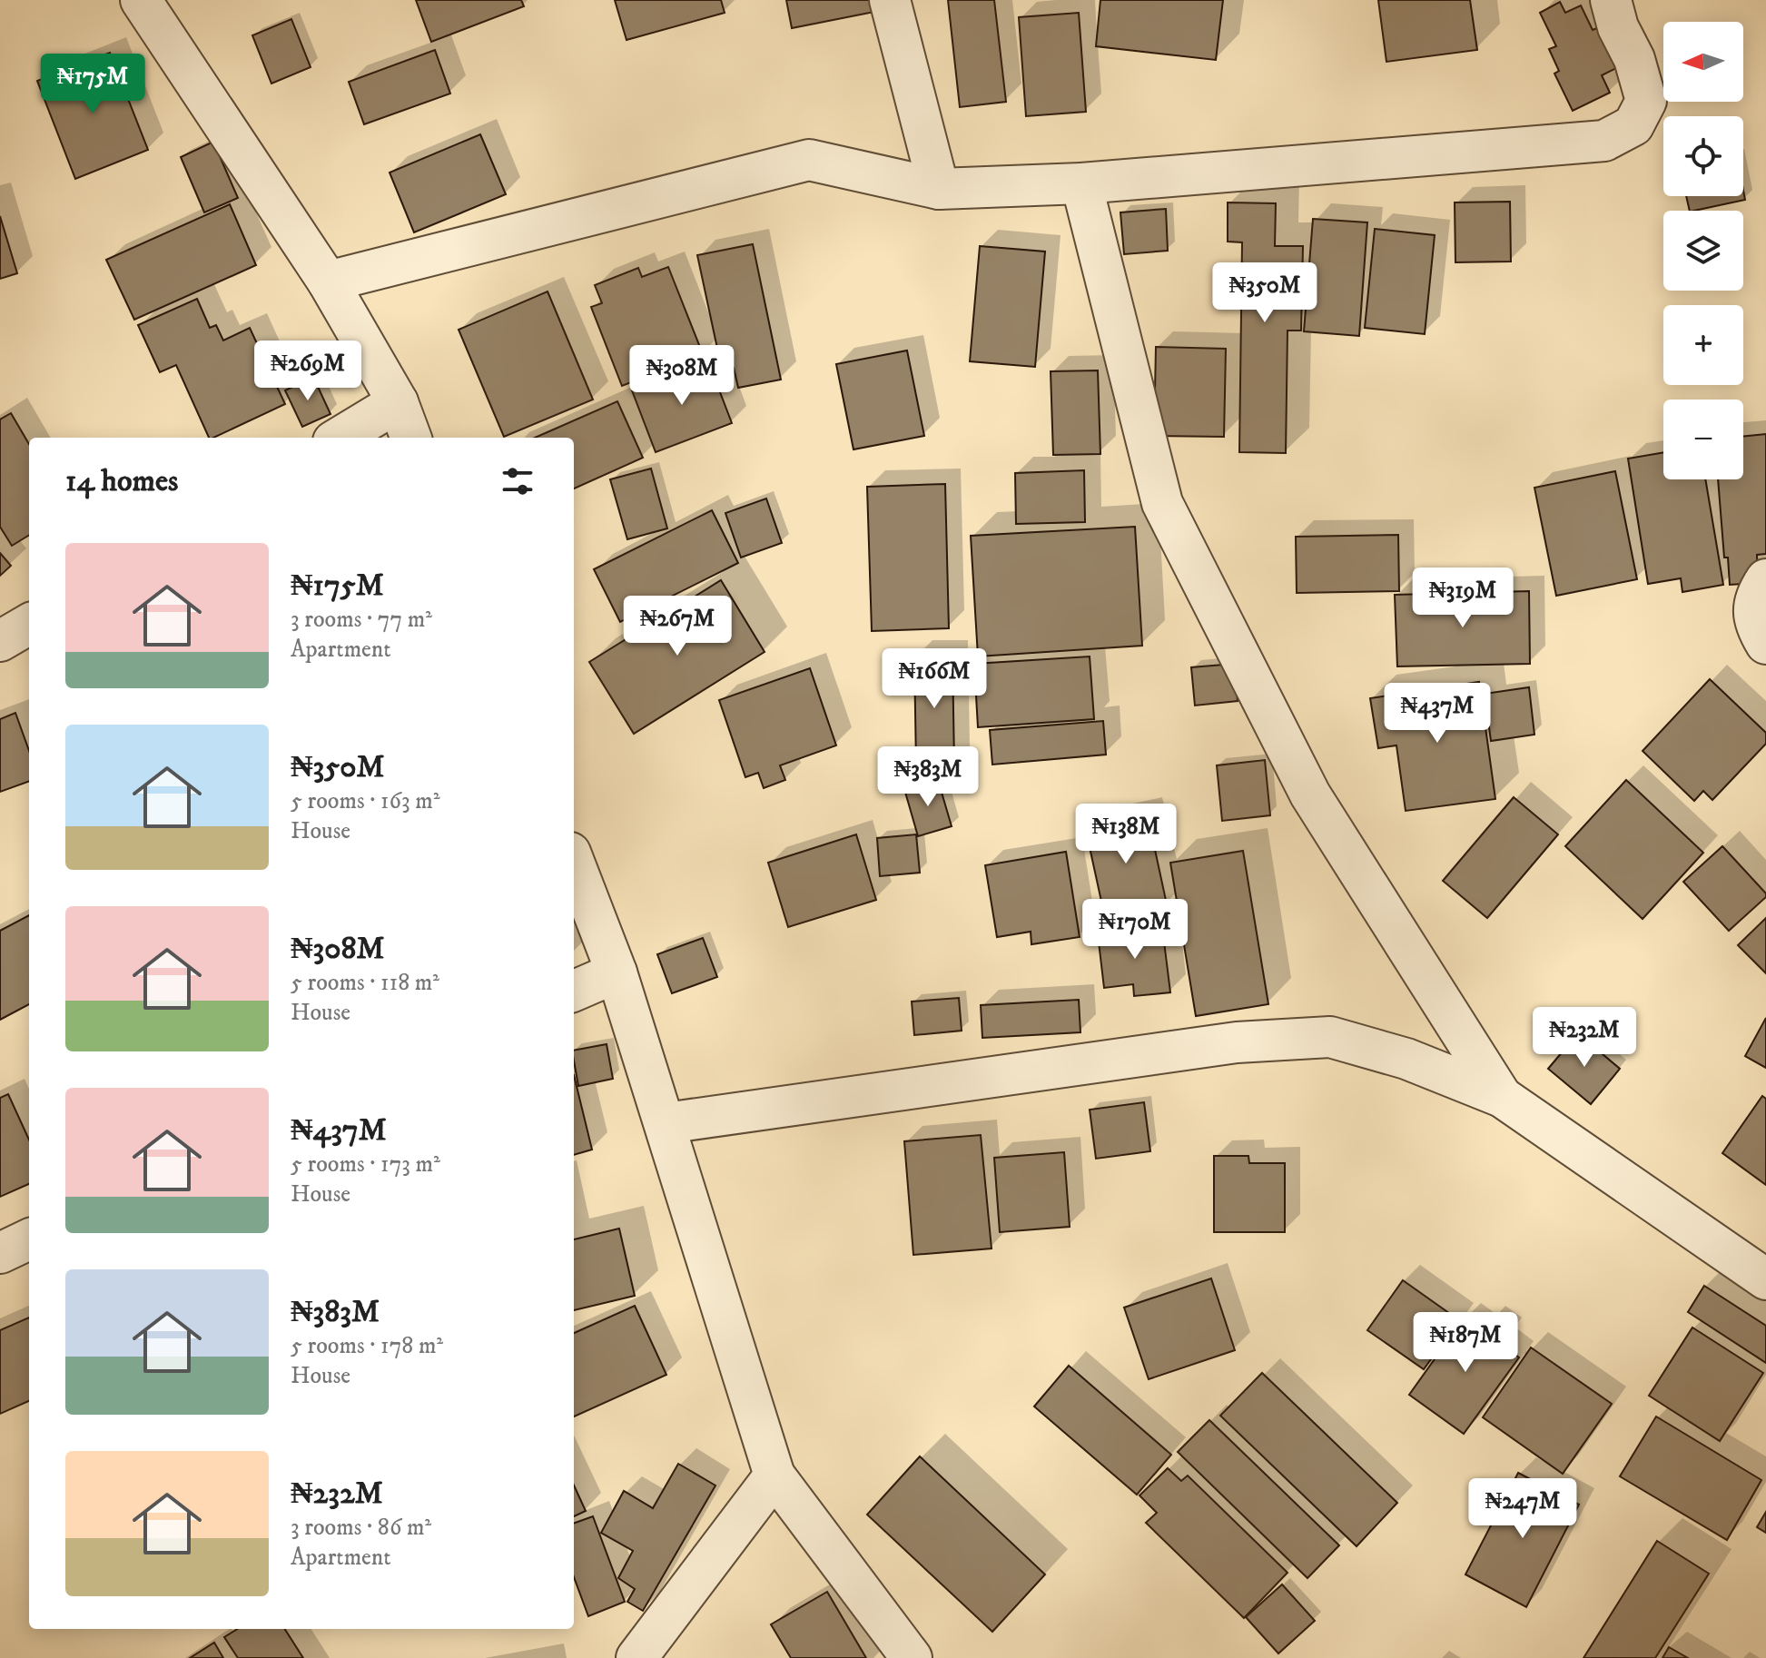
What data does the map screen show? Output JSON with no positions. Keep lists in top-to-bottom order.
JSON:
{
  "north": "left",
  "page": {
    "map_buttons": ["+", "−"],
    "price": [
      "₦175M",
      "₦350M",
      "₦269M",
      "₦308M",
      "₦319M",
      "₦267M",
      "₦166M",
      "₦437M",
      "₦383M",
      "₦138M",
      "₦170M",
      "₦232M",
      "₦187M",
      "₦247M"
    ],
    "heading": "14 homes",
    "list": [
      {
        "name": "₦175M",
        "note": "3 rooms · 77 m² · Apartment"
      },
      {
        "name": "₦350M",
        "note": "5 rooms · 163 m² · House"
      },
      {
        "name": "₦308M",
        "note": "5 rooms · 118 m² · House"
      },
      {
        "name": "₦437M",
        "note": "5 rooms · 173 m² · House"
      },
      {
        "name": "₦383M",
        "note": "5 rooms · 178 m² · House"
      },
      {
        "name": "₦232M",
        "note": "3 rooms · 86 m² · Apartment"
      }
    ]
  }
}
